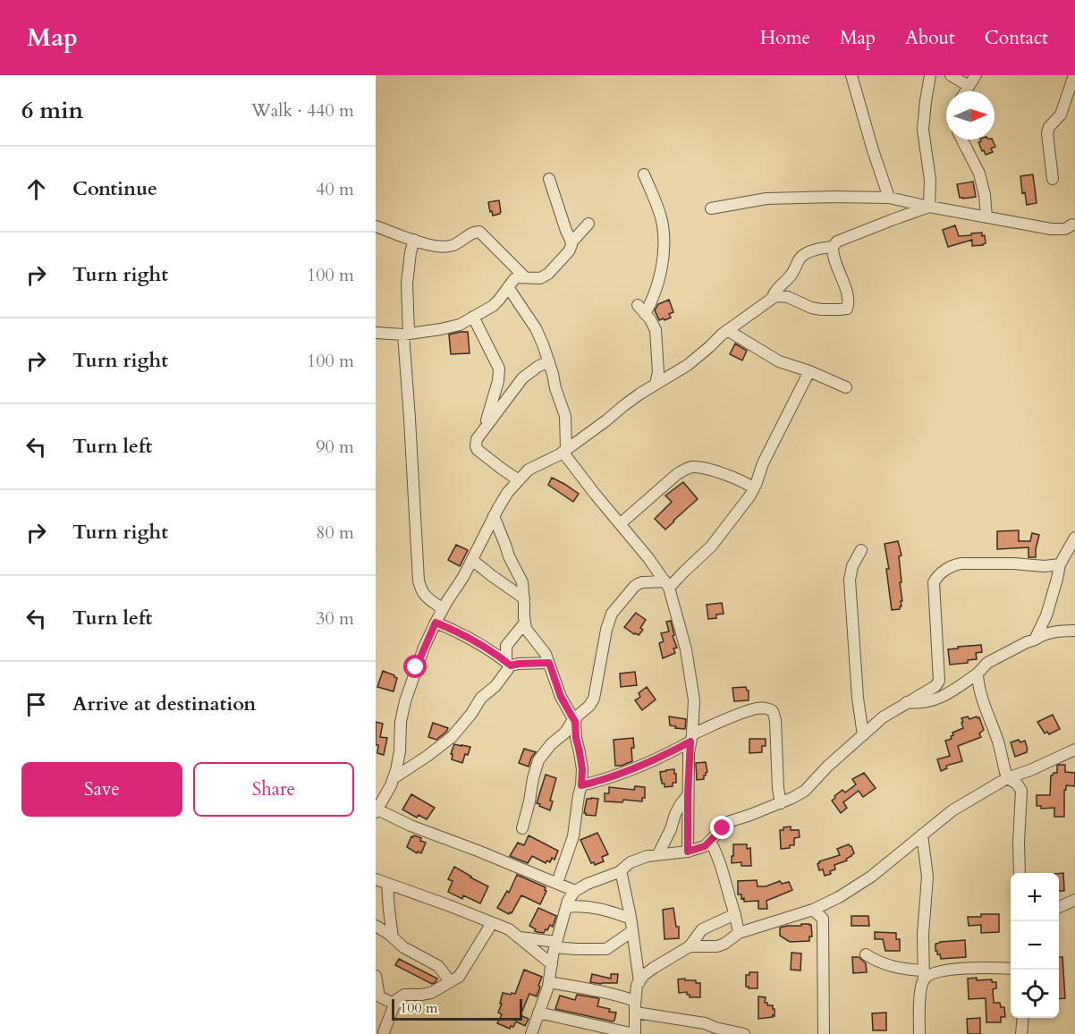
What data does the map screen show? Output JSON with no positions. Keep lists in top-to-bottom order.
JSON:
{
  "scale_bar": "100 m",
  "north": "right",
  "page": {
    "header": "Map",
    "nav": [
      "Home",
      "Map",
      "About",
      "Contact"
    ],
    "heading": ["6 min", "Walk · 440 m"],
    "list": [
      ["Continue", "40 m"],
      ["Turn right", "100 m"],
      ["Turn right", "100 m"],
      ["Turn left", "90 m"],
      ["Turn right", "80 m"],
      ["Turn left", "30 m"],
      "Arrive at destination"
    ],
    "buttons": ["Save", "Share"],
    "map_buttons": ["+", "−"],
    "scale": "100 m"
  }
}
